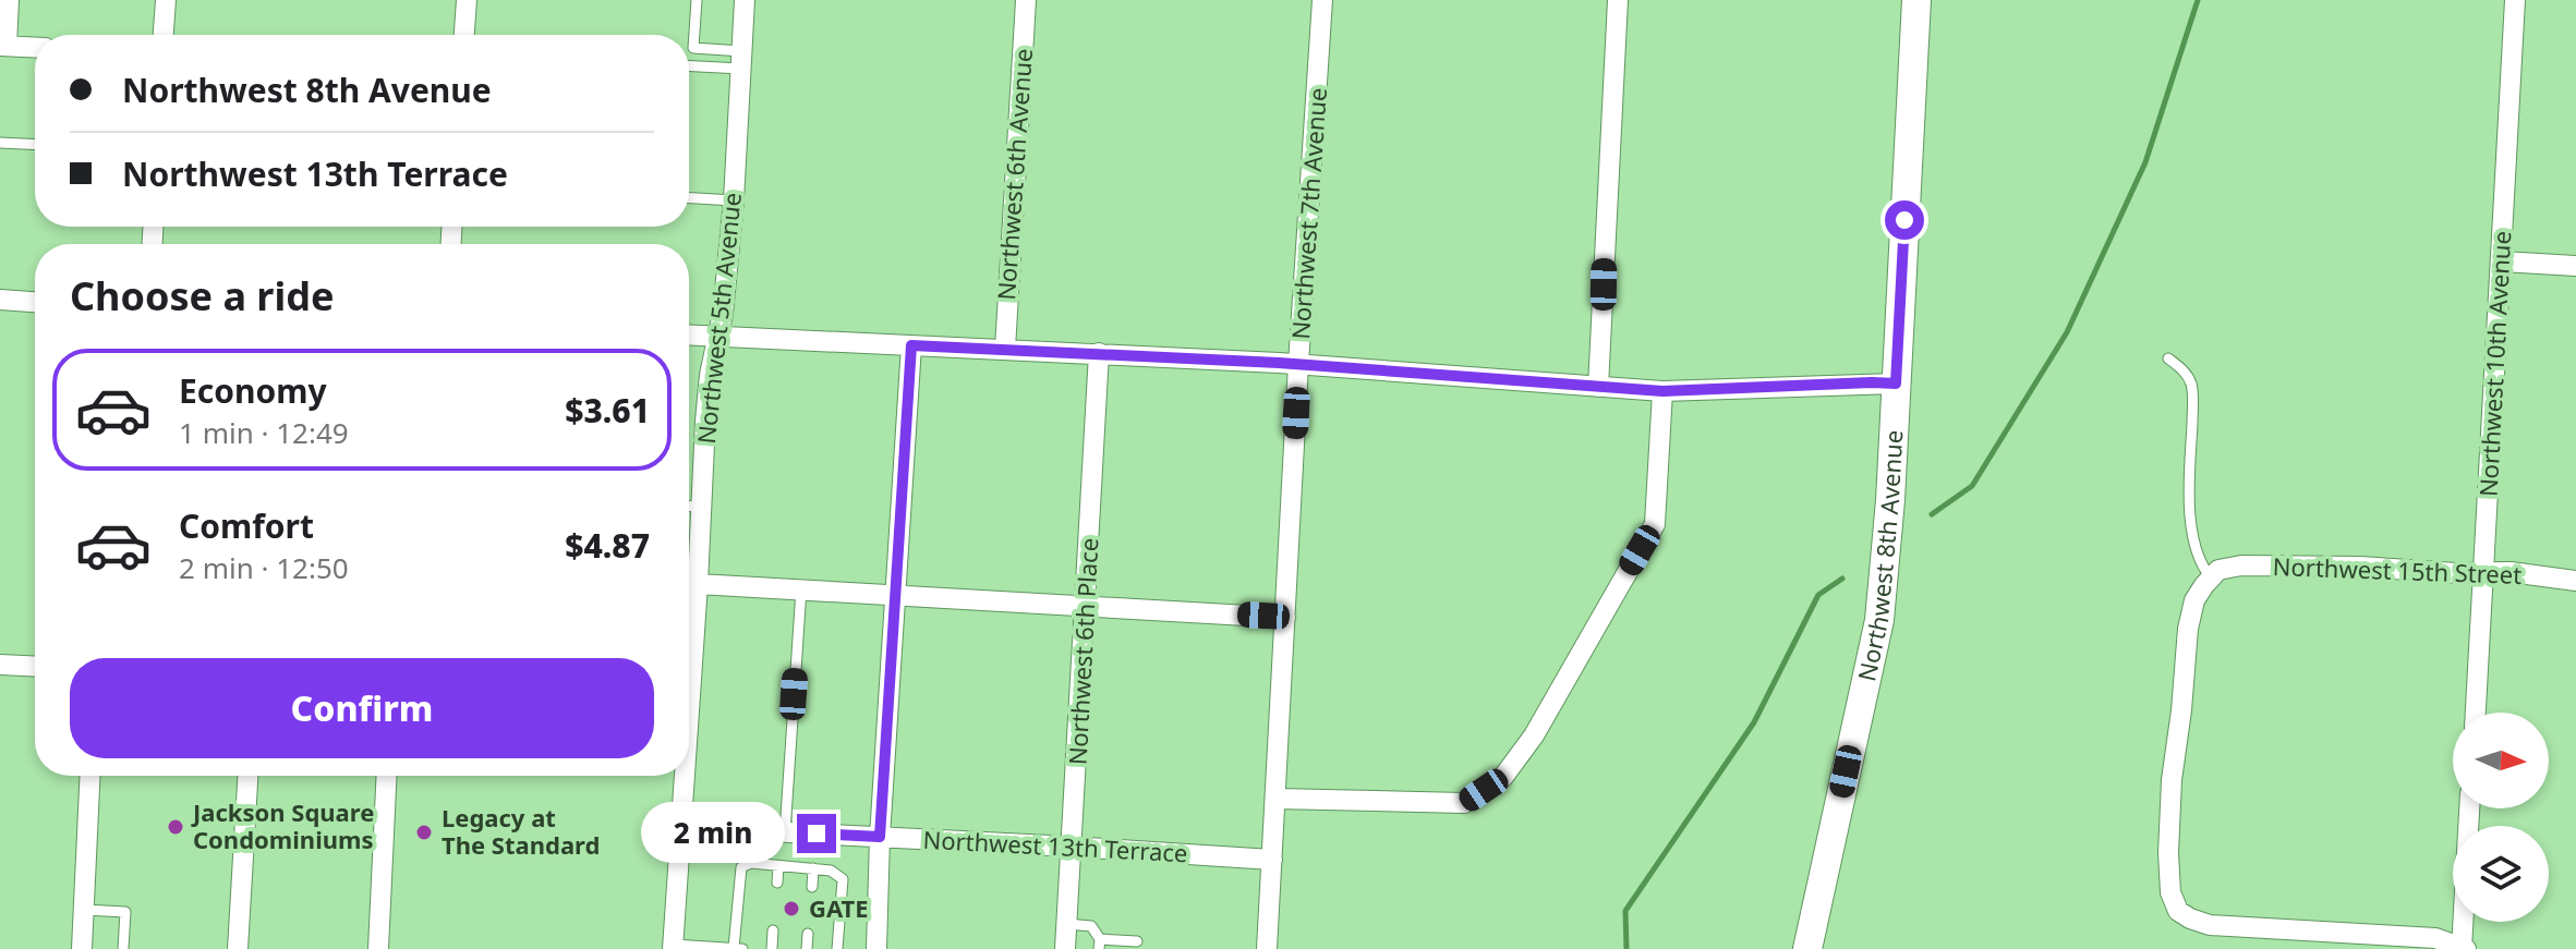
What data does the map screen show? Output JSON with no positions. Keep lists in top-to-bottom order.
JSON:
{
  "streets": {
    "street": [
      "Northwest 6th Avenue",
      "Northwest 7th Avenue",
      "Northwest 5th Avenue",
      "Northwest 10th Avenue",
      "Northwest 8th Avenue",
      "Northwest 15th Street",
      "Northwest 6th Place",
      "Northwest 13th Terrace"
    ]
  },
  "crossings": [
    ["Northwest 7th Avenue", "Northwest 13th Terrace"],
    ["Northwest 5th Avenue", "Northwest 13th Terrace"],
    ["Northwest 10th Avenue", "Northwest 15th Street"],
    ["Northwest 6th Place", "Northwest 13th Terrace"]
  ],
  "places": ["Jackson Square Condominiums", "Legacy at The Standard", "GATE"],
  "north": "right",
  "page": {
    "banner": ["Northwest 8th Avenue", "Northwest 13th Terrace"],
    "heading": "Choose a ride",
    "list": [
      {
        "name": "Economy",
        "note": "1 min · 12:49",
        "value": "$3.61"
      },
      {
        "name": "Comfort",
        "note": "2 min · 12:50",
        "value": "$4.87"
      }
    ],
    "buttons": "Confirm",
    "bubble": "2 min"
  }
}
